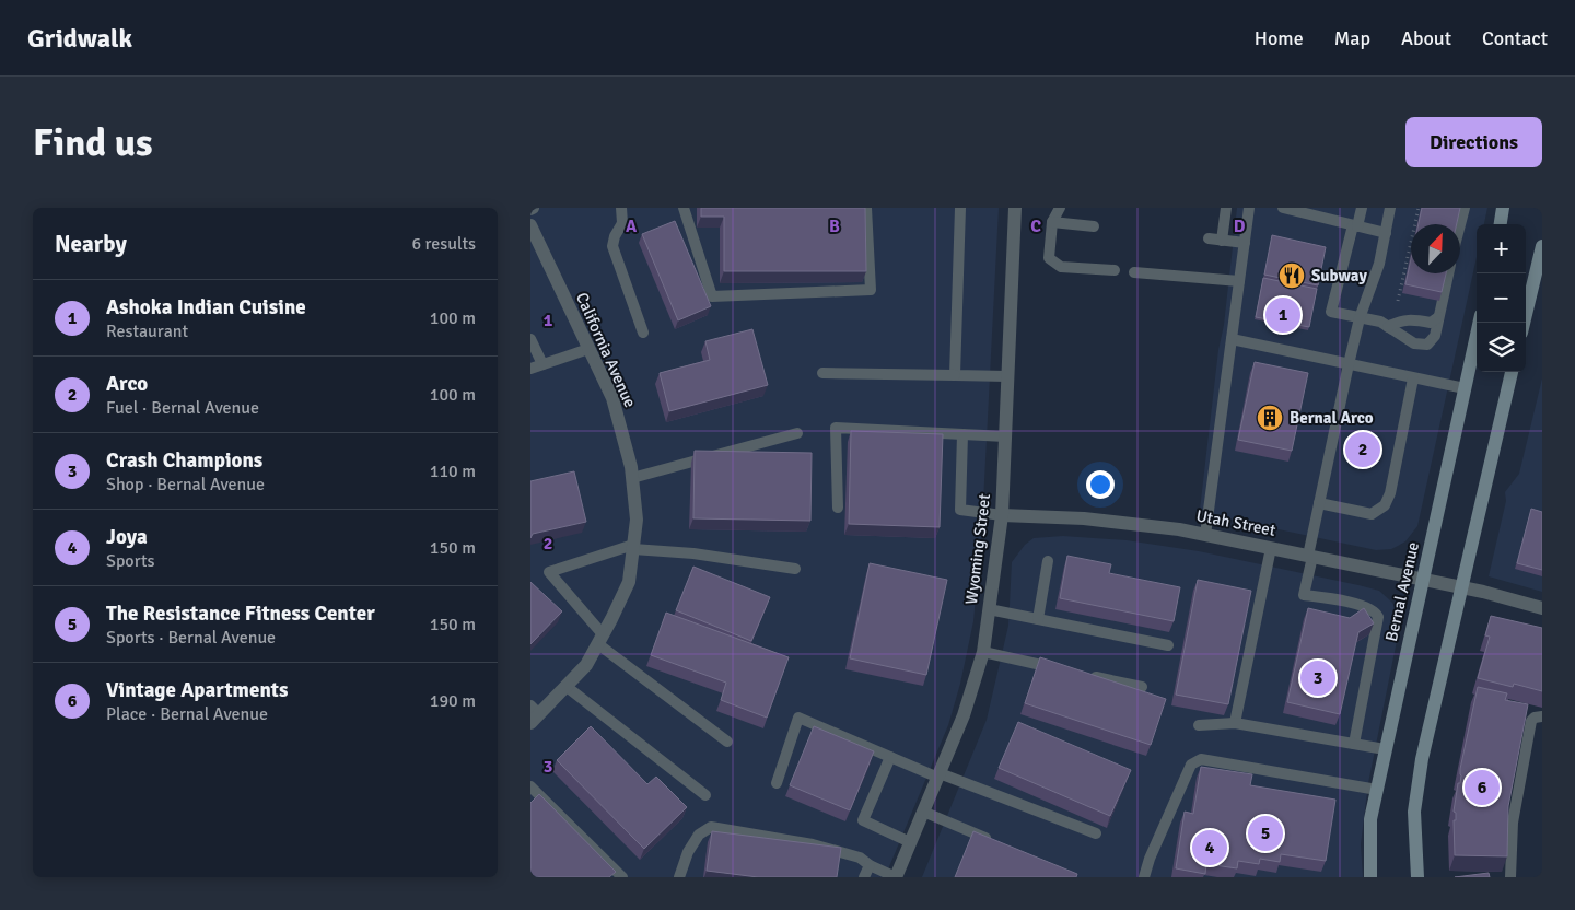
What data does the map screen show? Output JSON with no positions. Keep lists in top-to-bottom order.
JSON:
{
  "streets": {
    "main road": ["Bernal Avenue"],
    "street": ["California Avenue", "Utah Street", "Wyoming Street"]
  },
  "crossings": [
    ["Utah Street", "Wyoming Street"],
    ["Utah Street", "Bernal Avenue"]
  ],
  "places": {
    "restaurant": ["Subway"],
    "building": ["Bernal Arco"]
  },
  "north": "top right",
  "page": {
    "header": "Gridwalk",
    "nav": [
      "Home",
      "Map",
      "About",
      "Contact"
    ],
    "buttons": "Directions",
    "title": "Find us",
    "heading": ["Nearby", "6 results"],
    "map_buttons": ["+", "−"],
    "list": [
      {
        "mark": "1",
        "name": "Ashoka Indian Cuisine",
        "note": "Restaurant",
        "value": "100 m"
      },
      {
        "mark": "2",
        "name": "Arco",
        "note": "Fuel · Bernal Avenue",
        "value": "100 m"
      },
      {
        "mark": "3",
        "name": "Crash Champions",
        "note": "Shop · Bernal Avenue",
        "value": "110 m"
      },
      {
        "mark": "4",
        "name": "Joya",
        "note": "Sports",
        "value": "150 m"
      },
      {
        "mark": "5",
        "name": "The Resistance Fitness Center",
        "note": "Sports · Bernal Avenue",
        "value": "150 m"
      },
      {
        "mark": "6",
        "name": "Vintage Apartments",
        "note": "Place · Bernal Avenue",
        "value": "190 m"
      }
    ],
    "pins": [
      "1",
      "2",
      "3",
      "6",
      "5",
      "4"
    ]
  },
  "grid": {
    "columns": [
      "A",
      "B",
      "C",
      "D"
    ],
    "rows": ["1", "2", "3"]
  }
}
